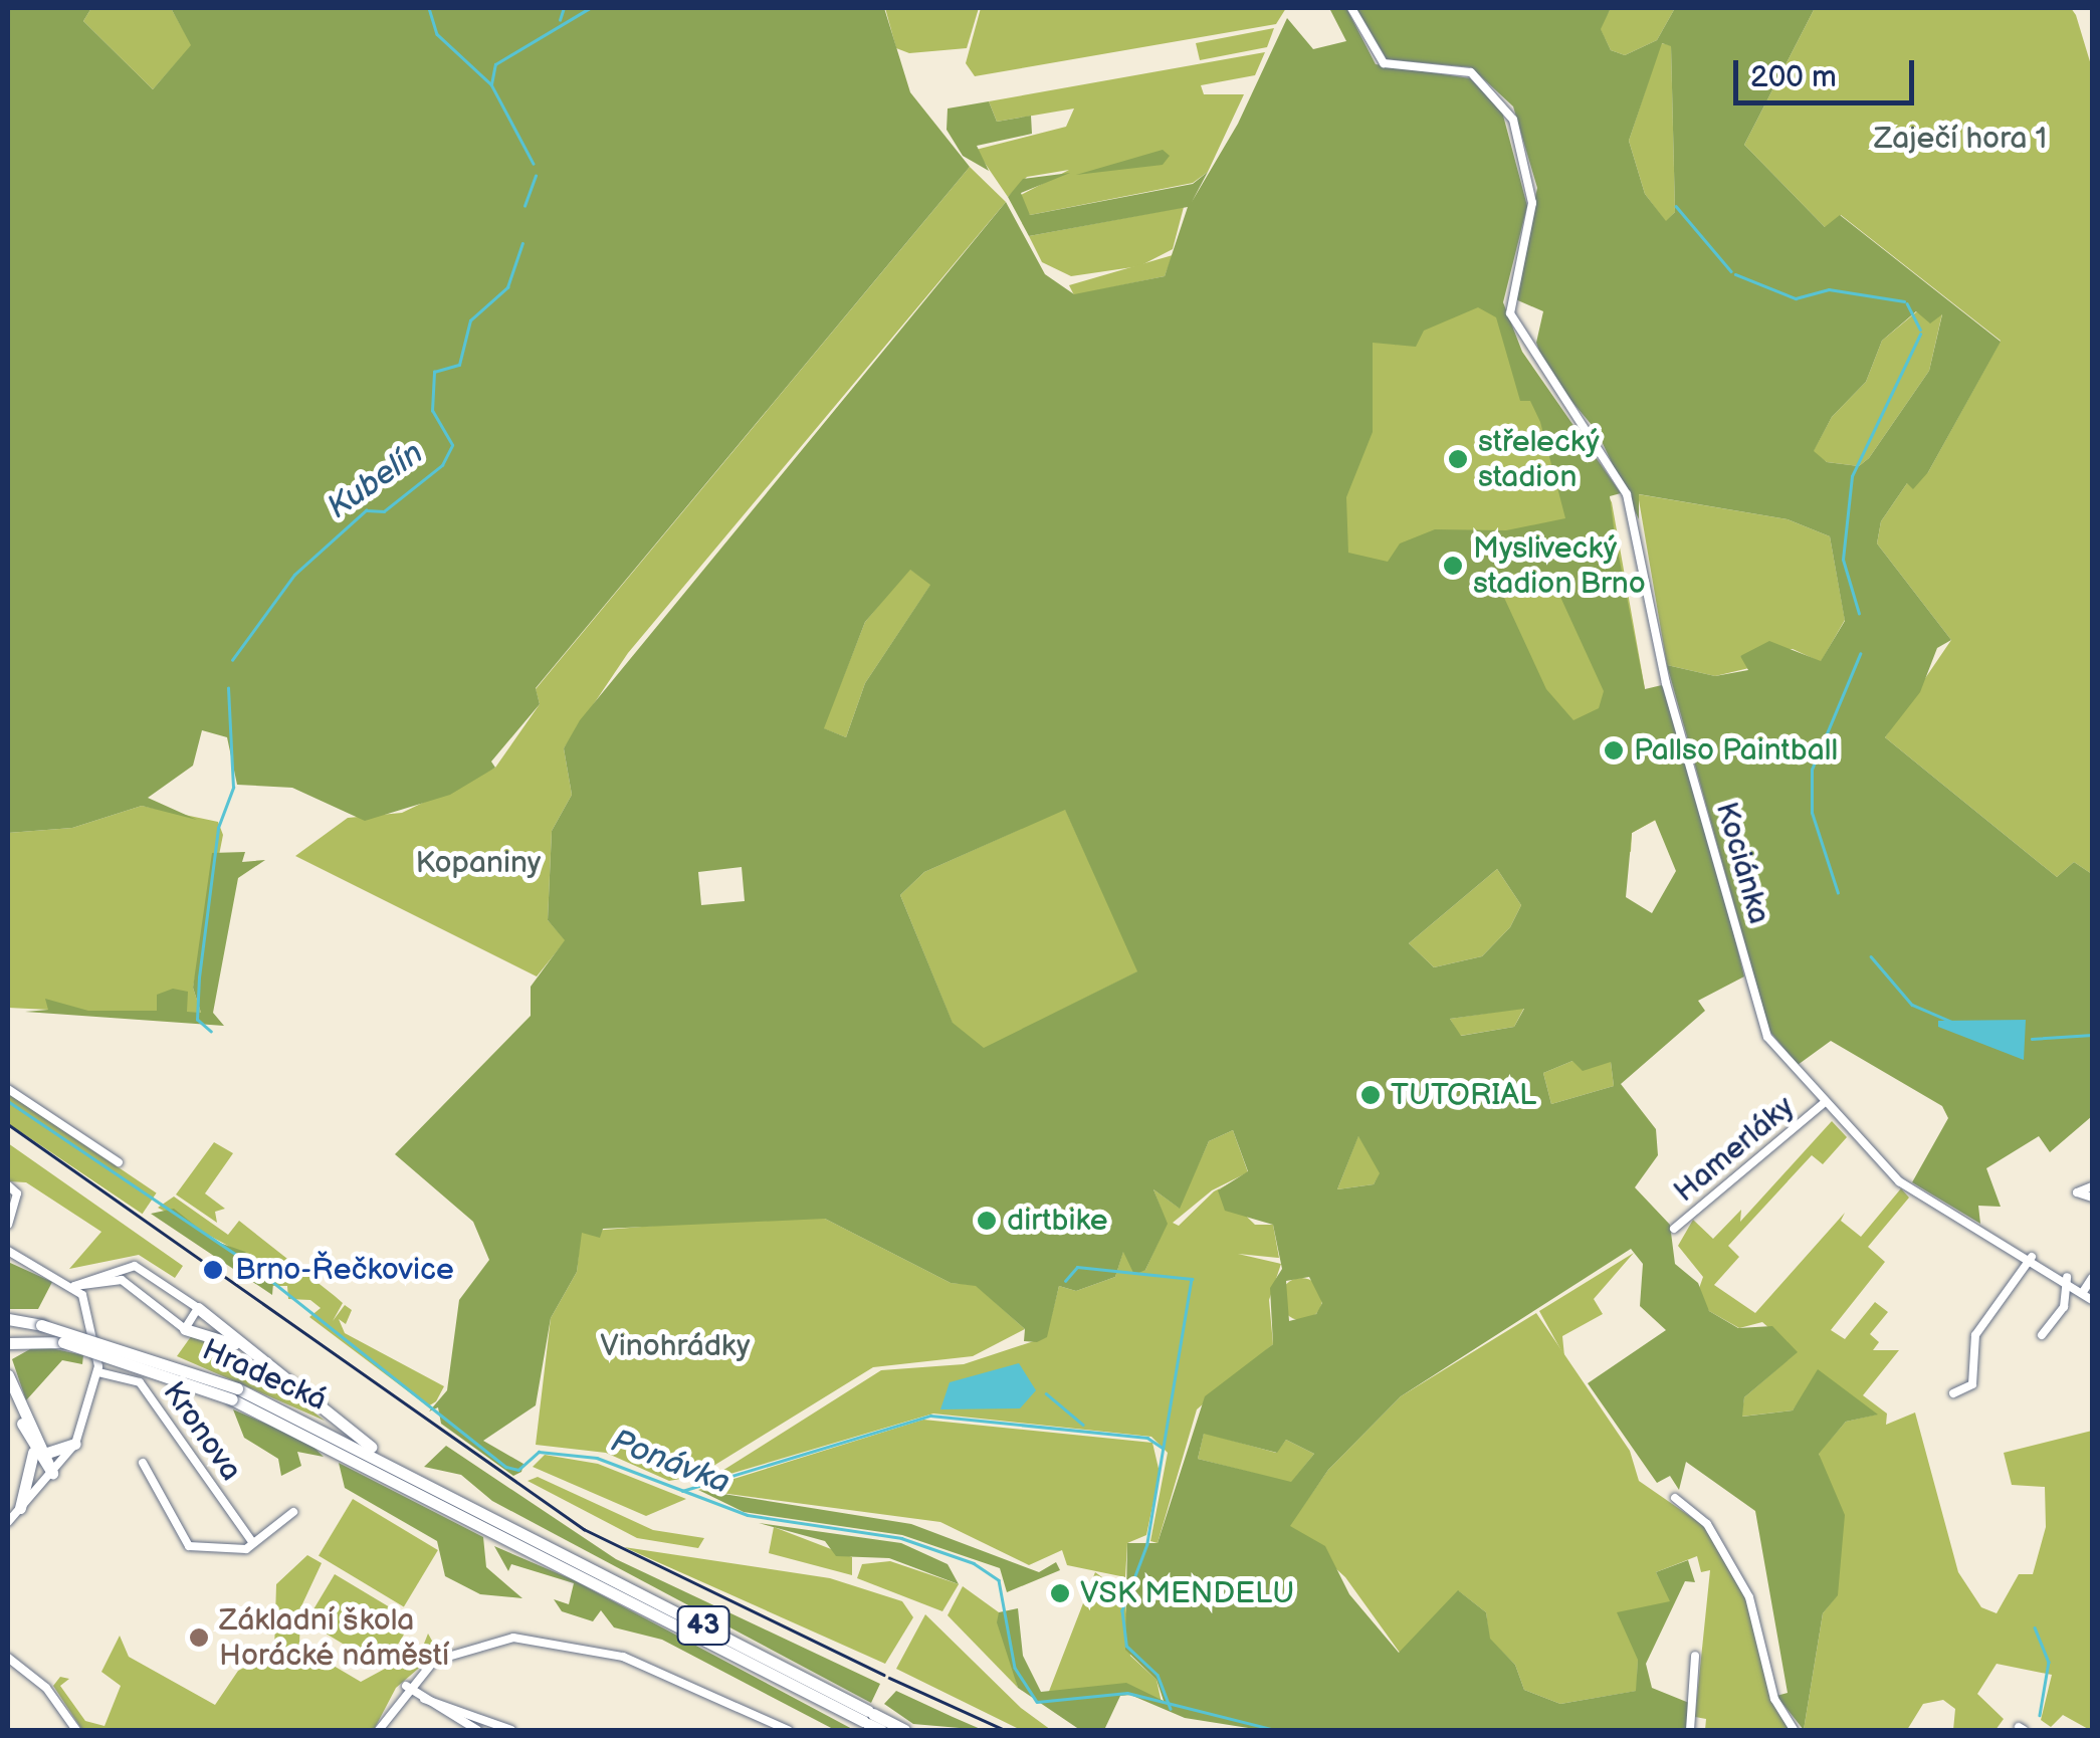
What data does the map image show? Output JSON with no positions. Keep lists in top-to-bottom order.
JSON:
{
  "streets": {
    "highway": ["Hradecká", "43"],
    "street": ["Kociánka", "Hamerláky", "Kronova"]
  },
  "crossings": [
    ["Kociánka", "Hamerláky"],
    ["Hradecká", "43"]
  ],
  "water": ["Kubelín", "Ponávka"],
  "parks": ["Zaječí hora 1", "Kopaniny", "Vinohrádky"],
  "places": [
    "střelecký stadion",
    "Myslivecký stadion Brno",
    "Pallso Paintball",
    "TUTORIAL",
    "dirtbike",
    "Brno-Řečkovice",
    "VSK MENDELU",
    "Základní škola Horácké náměstí"
  ],
  "scale_bar": "200 m"
}
